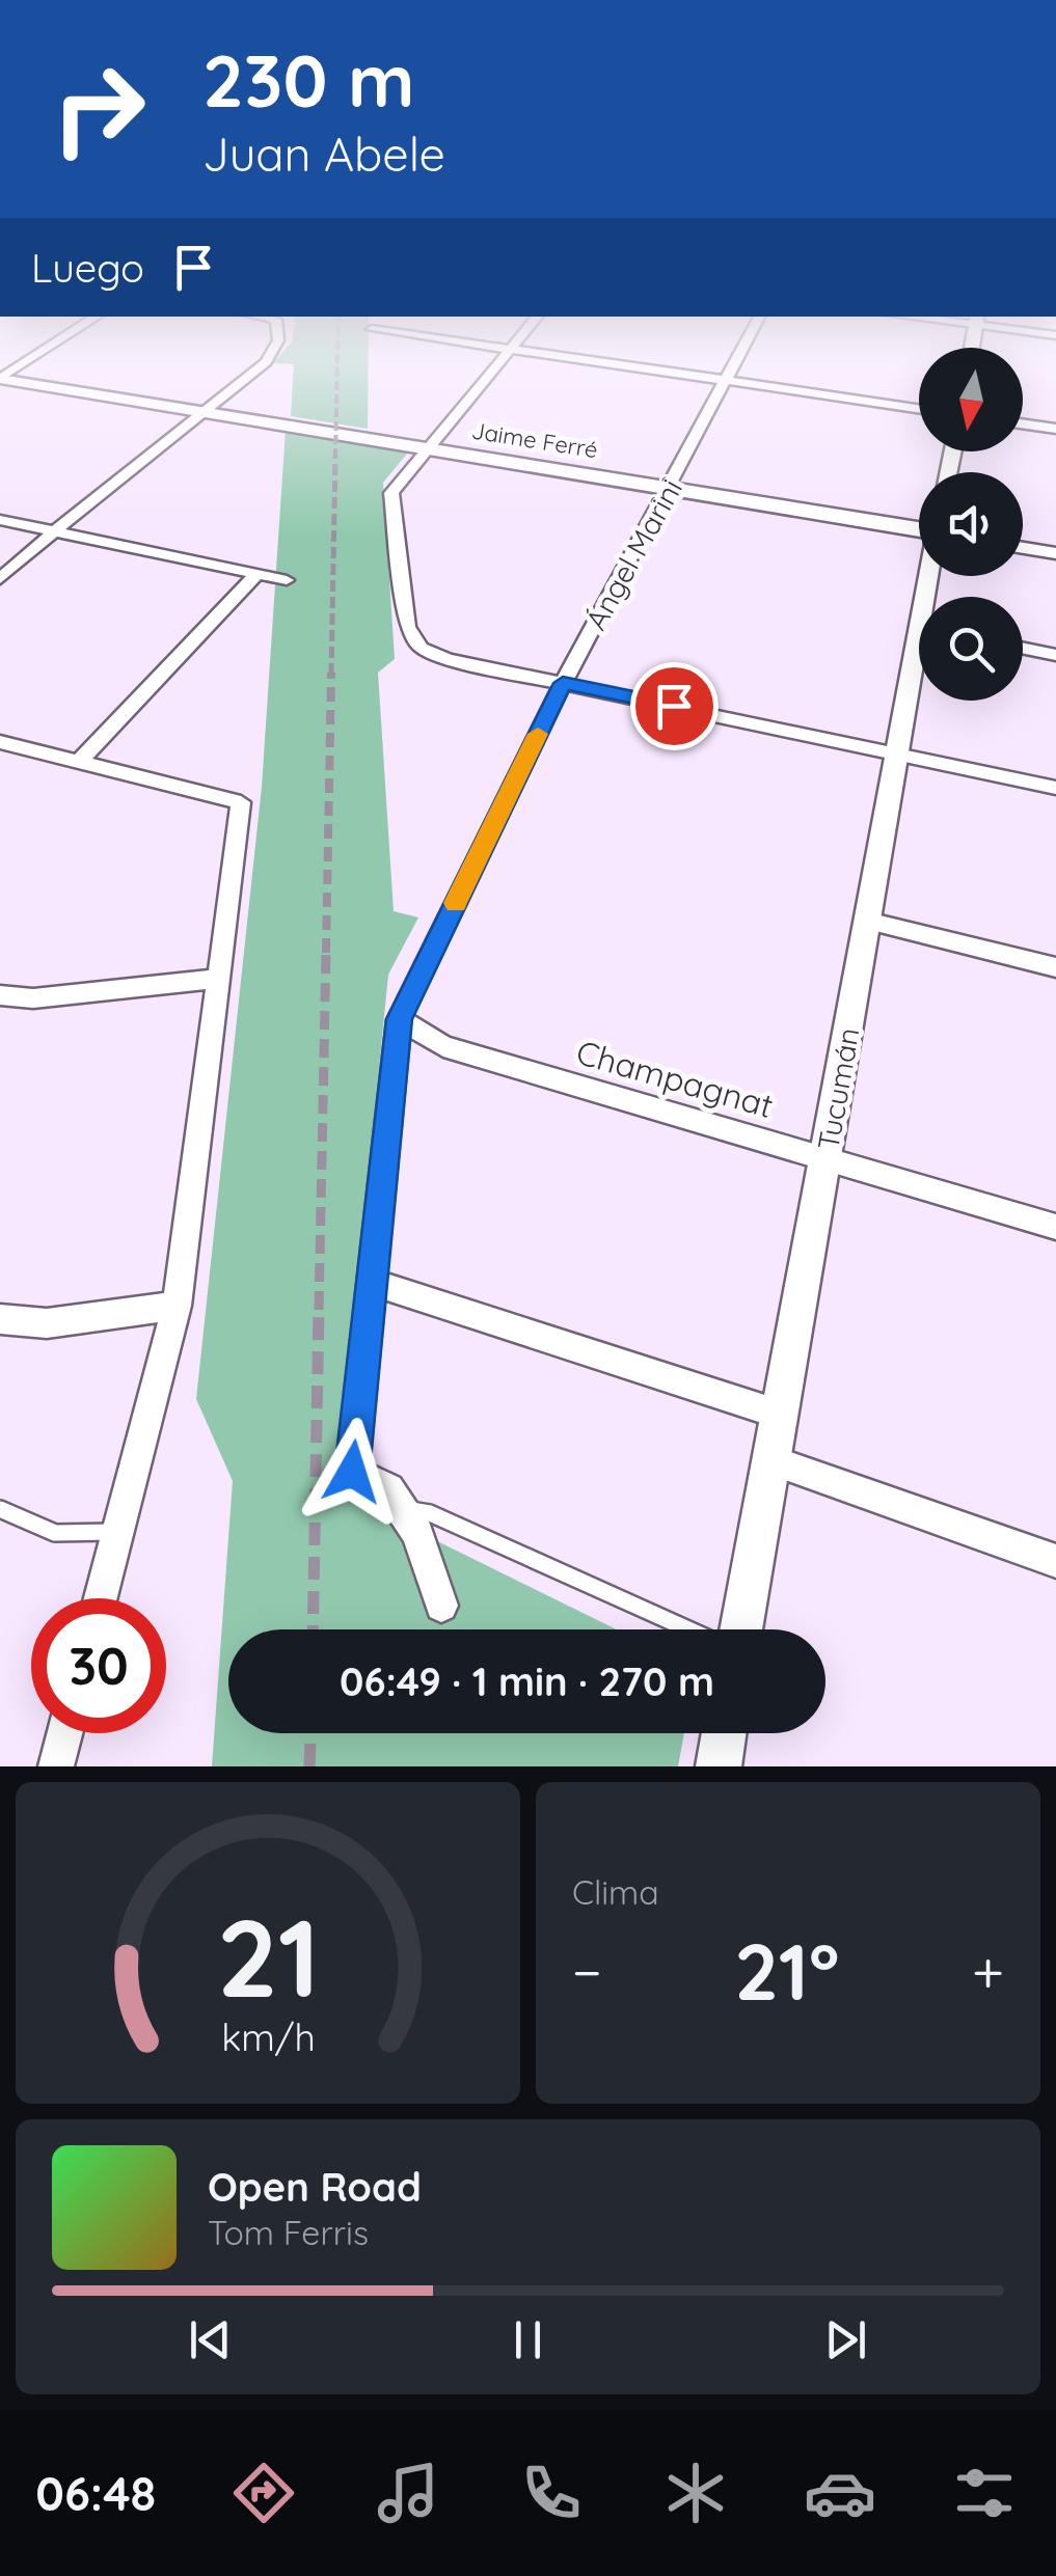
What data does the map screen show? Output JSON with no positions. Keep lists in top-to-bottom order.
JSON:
{
  "streets": {
    "street": [
      "Jaime Ferré",
      "Ángel Marini",
      "Champagnat",
      "Tucumán"
    ]
  },
  "crossings": [
    ["Jaime Ferré", "Ángel Marini"],
    ["Ángel Marini", "Champagnat"],
    ["Champagnat", "Tucumán"]
  ],
  "north": "bottom",
  "page": {
    "turn": ["230 m", "Juan Abele"],
    "then": "Luego",
    "limit": "30",
    "trip": "06:49 · 1 min · 270 m",
    "tile": "Clima",
    "heat": ["−", "21°", "+"],
    "song": ["Open Road", "Tom Ferris"],
    "tabs": "06:48",
    "gauge": ["21", "km/h"]
  }
}
